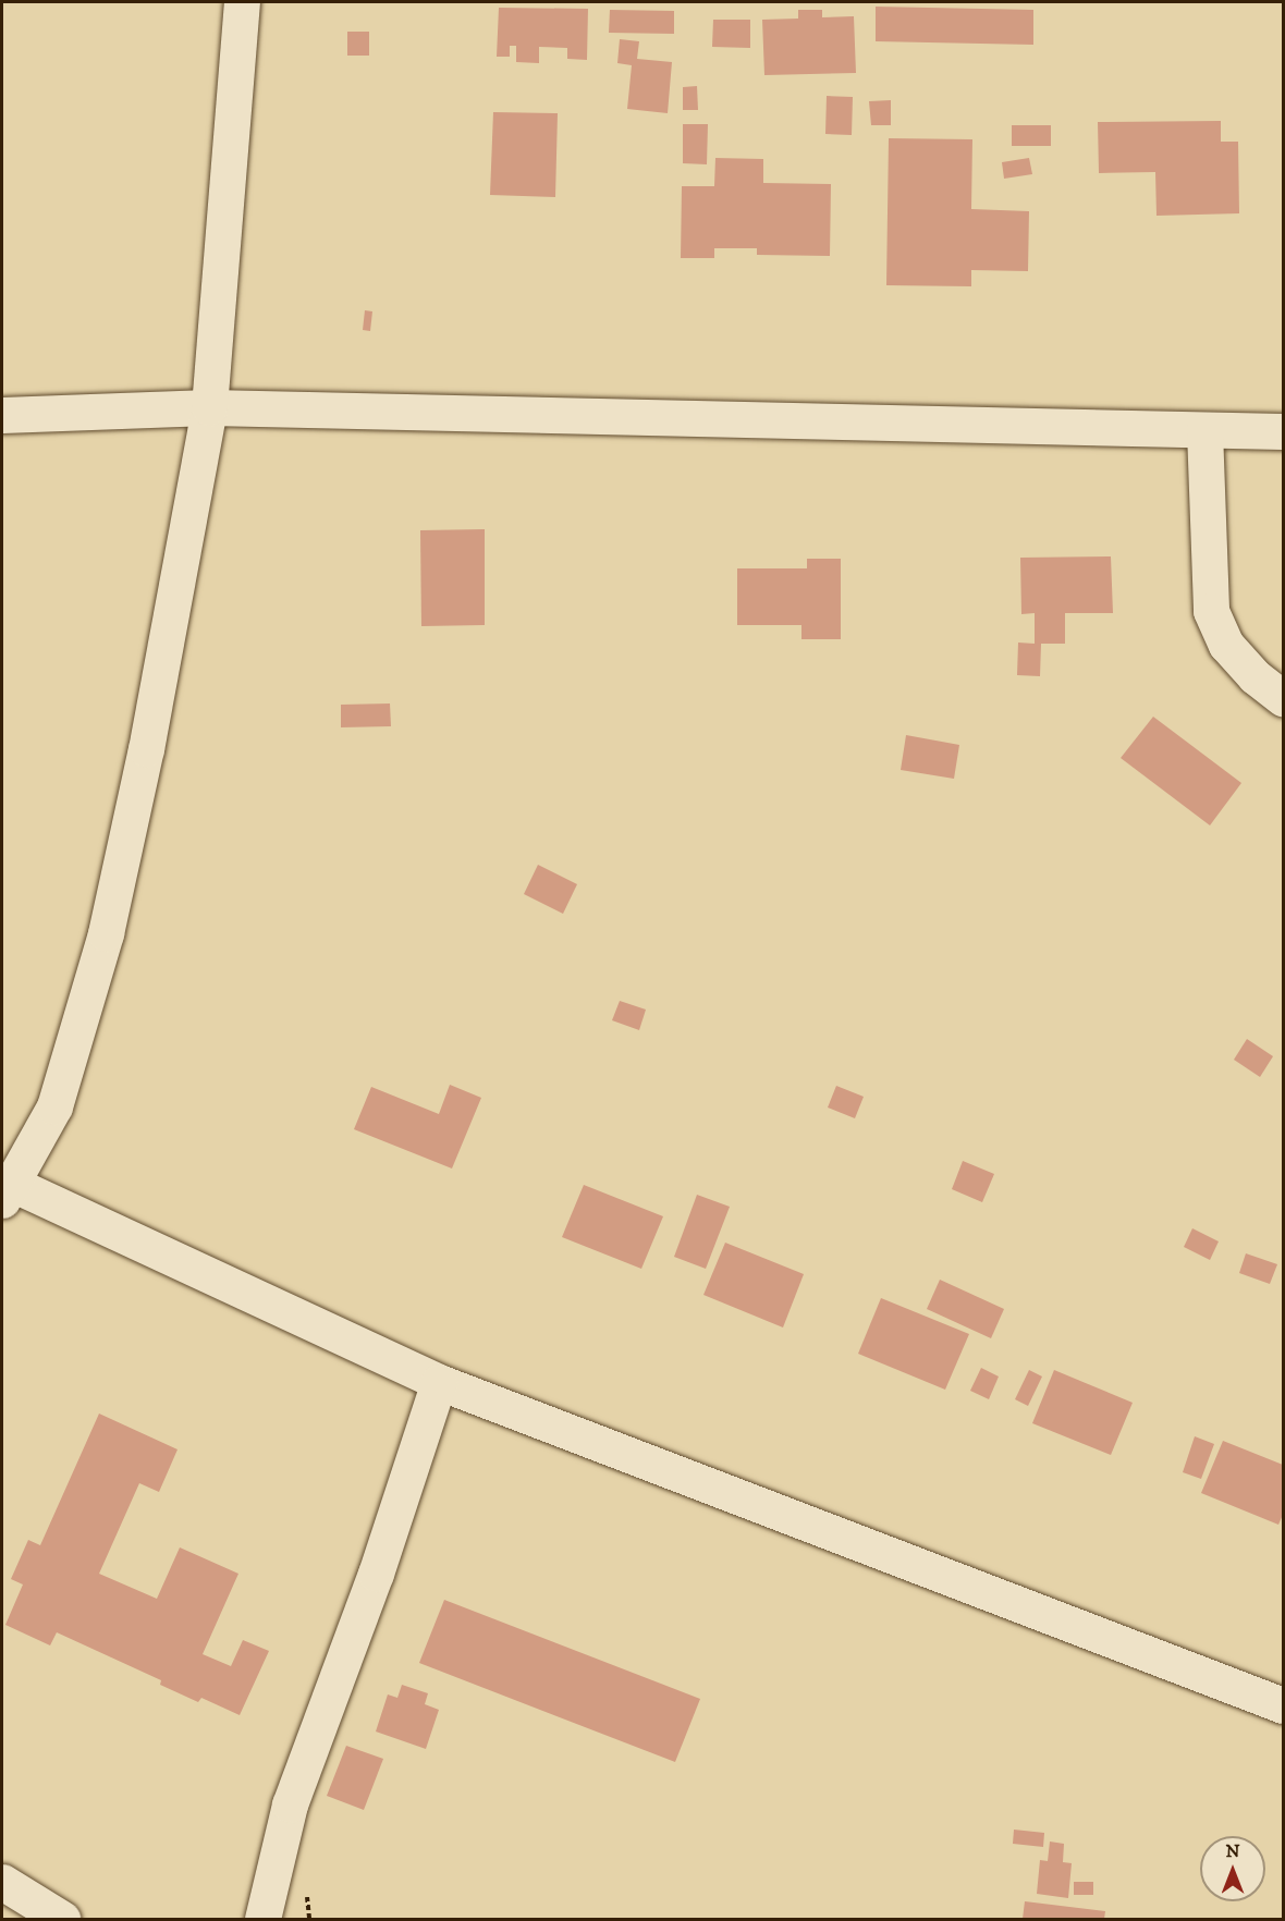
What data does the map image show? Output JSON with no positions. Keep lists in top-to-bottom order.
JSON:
{
  "north": "top"
}
